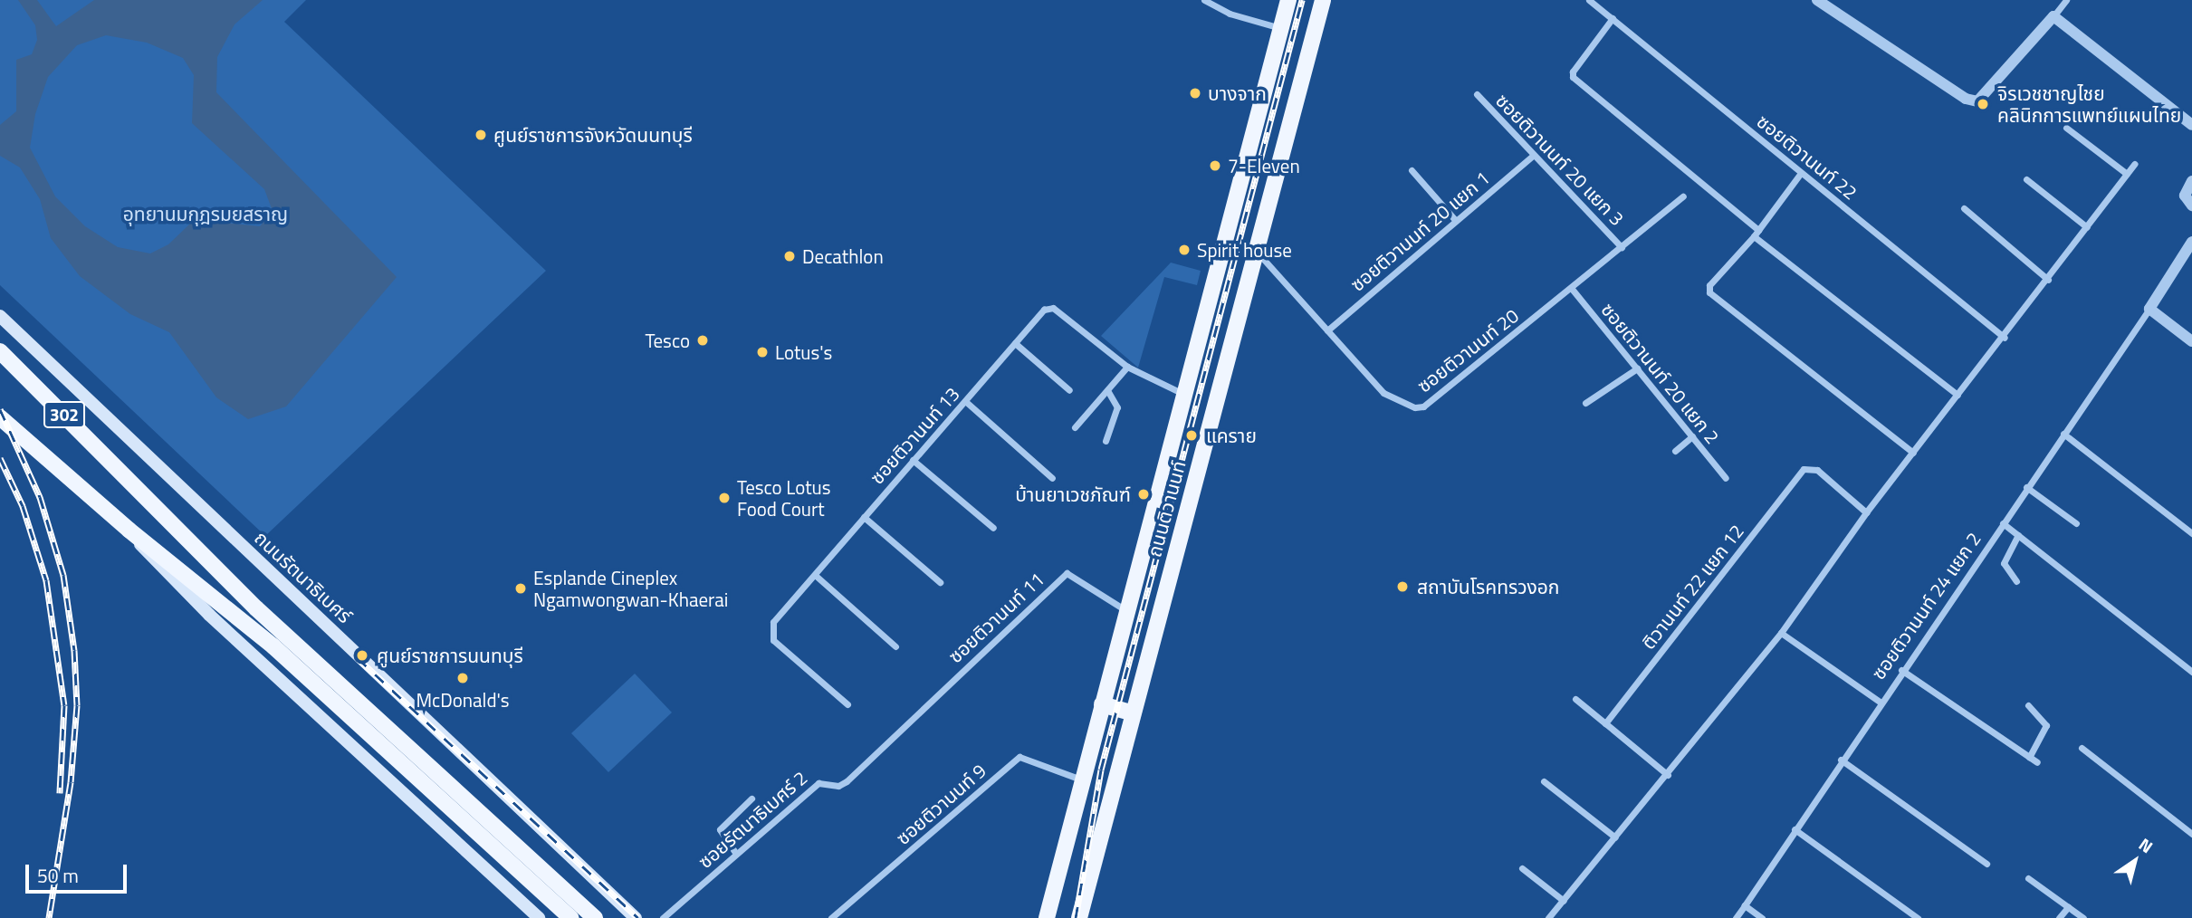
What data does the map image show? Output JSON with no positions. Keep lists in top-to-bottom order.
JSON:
{
  "streets": {
    "main road": ["302", "ถนนติวานนท์", "ถนนรัตนาธิเบศร์"],
    "street": [
      "ซอยติวานนท์ 22",
      "ซอยติวานนท์ 20 แยก 3",
      "ซอยติวานนท์ 20 แยก 1",
      "ซอยติวานนท์ 20",
      "ซอยติวานนท์ 20 แยก 2",
      "ซอยติวานนท์ 13",
      "ติวานนท์ 22 แยก 12",
      "ซอยติวานนท์ 24 แยก 2",
      "ซอยติวานนท์ 11",
      "ซอยติวานนท์ 9",
      "ซอยรัตนาธิเบศร์ 2"
    ]
  },
  "crossings": [
    ["ซอยติวานนท์ 20 แยก 3", "ซอยติวานนท์ 20 แยก 1"],
    ["ซอยติวานนท์ 20 แยก 3", "ซอยติวานนท์ 20"],
    ["ซอยติวานนท์ 20 แยก 1", "ซอยติวานนท์ 20"],
    ["ซอยติวานนท์ 20", "ซอยติวานนท์ 20 แยก 2"],
    ["ซอยติวานนท์ 20", "ถนนติวานนท์"],
    ["ซอยติวานนท์ 13", "ถนนติวานนท์"],
    ["ถนนติวานนท์", "ซอยติวานนท์ 11"],
    ["ถนนติวานนท์", "ซอยติวานนท์ 9"],
    ["ซอยติวานนท์ 11", "ซอยรัตนาธิเบศร์ 2"]
  ],
  "parks": ["อุทยานมกุฎรมยสราญ"],
  "places": [
    "บางจาก",
    "จิรเวชชาญไชย คลินิกการแพทย์แผนไทย",
    "ศูนย์ราชการจังหวัดนนทบุรี",
    "7-Eleven",
    "Spirit house",
    "Decathlon",
    "Tesco",
    "Lotus's",
    "แคราย",
    "บ้านยาเวชภัณฑ์",
    "Tesco Lotus Food Court",
    "สถาบันโรคทรวงอก",
    "Esplande Cineplex Ngamwongwan-Khaerai",
    "ศูนย์ราชการนนทบุรี",
    "McDonald's"
  ],
  "scale_bar": "50 m",
  "north": "top right"
}
